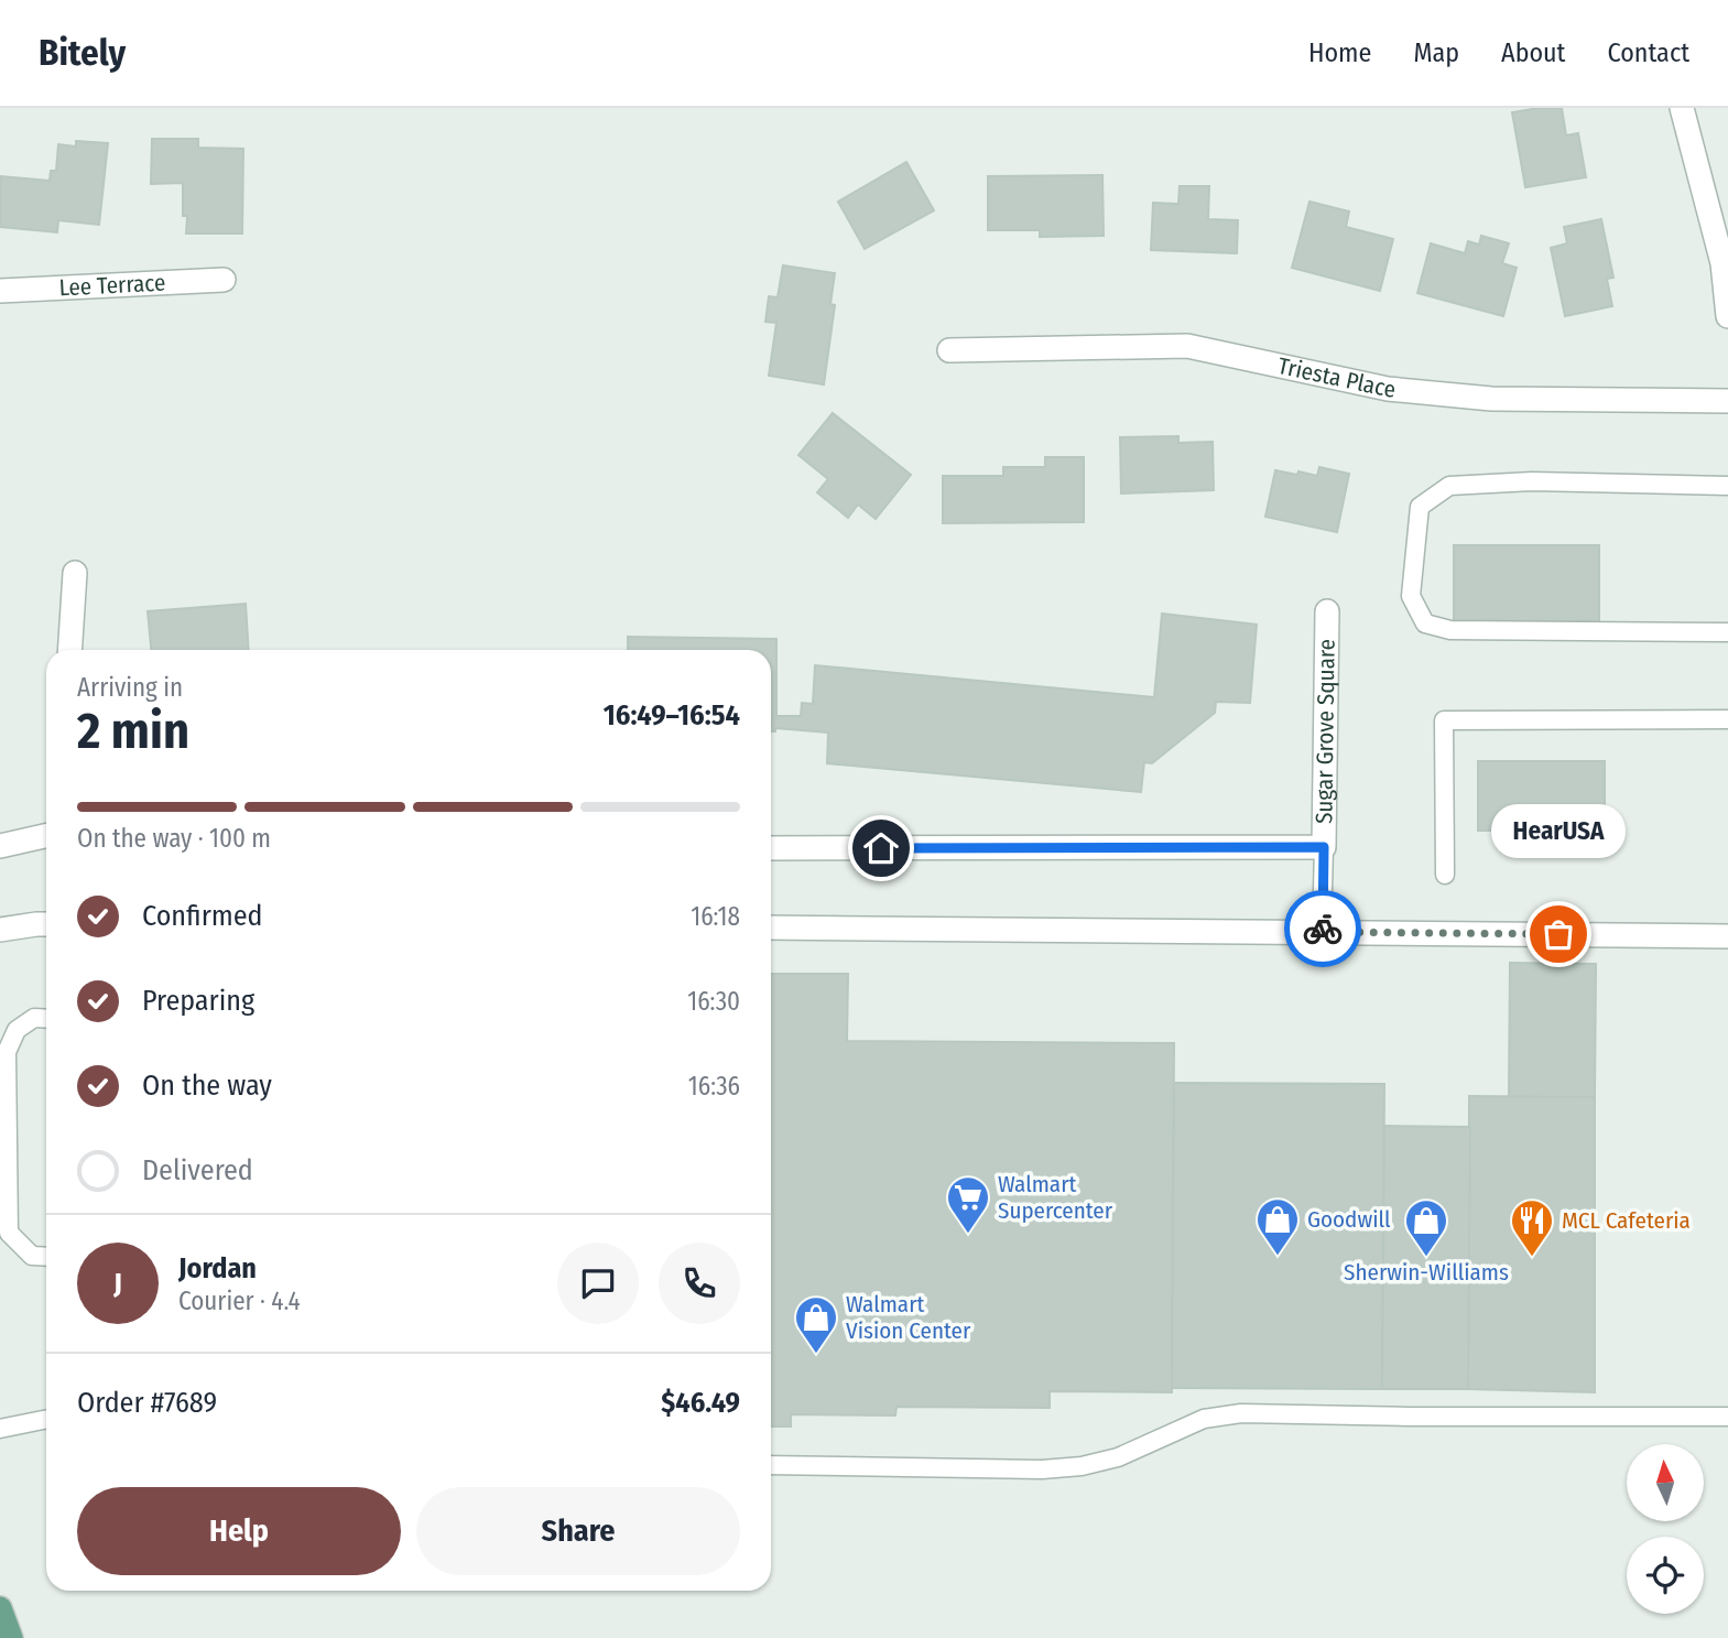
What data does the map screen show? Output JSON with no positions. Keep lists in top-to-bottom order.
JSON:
{
  "streets": {
    "street": ["Lee Terrace", "Triesta Place", "Sugar Grove Square"]
  },
  "places": {
    "other": ["HearUSA"],
    "supermarket": ["Walmart Supercenter"],
    "shop": ["Goodwill", "Sherwin-Williams", "Walmart Vision Center"],
    "restaurant": ["MCL Cafeteria"]
  },
  "north": "top",
  "page": {
    "header": "Bitely",
    "nav": [
      "Home",
      "Map",
      "About",
      "Contact"
    ],
    "heading": ["2 min", "Arriving in", "16:49–16:54"],
    "panel": [
      "Jordan",
      "Courier · 4.4",
      "Order #7689",
      "$46.49"
    ],
    "bar": "On the way · 100 m",
    "bubble": "HearUSA",
    "list": [
      ["Confirmed", "16:18"],
      ["Preparing", "16:30"],
      ["On the way", "16:36"],
      "Delivered"
    ],
    "round": "J",
    "buttons": ["Help", "Share"]
  }
}
